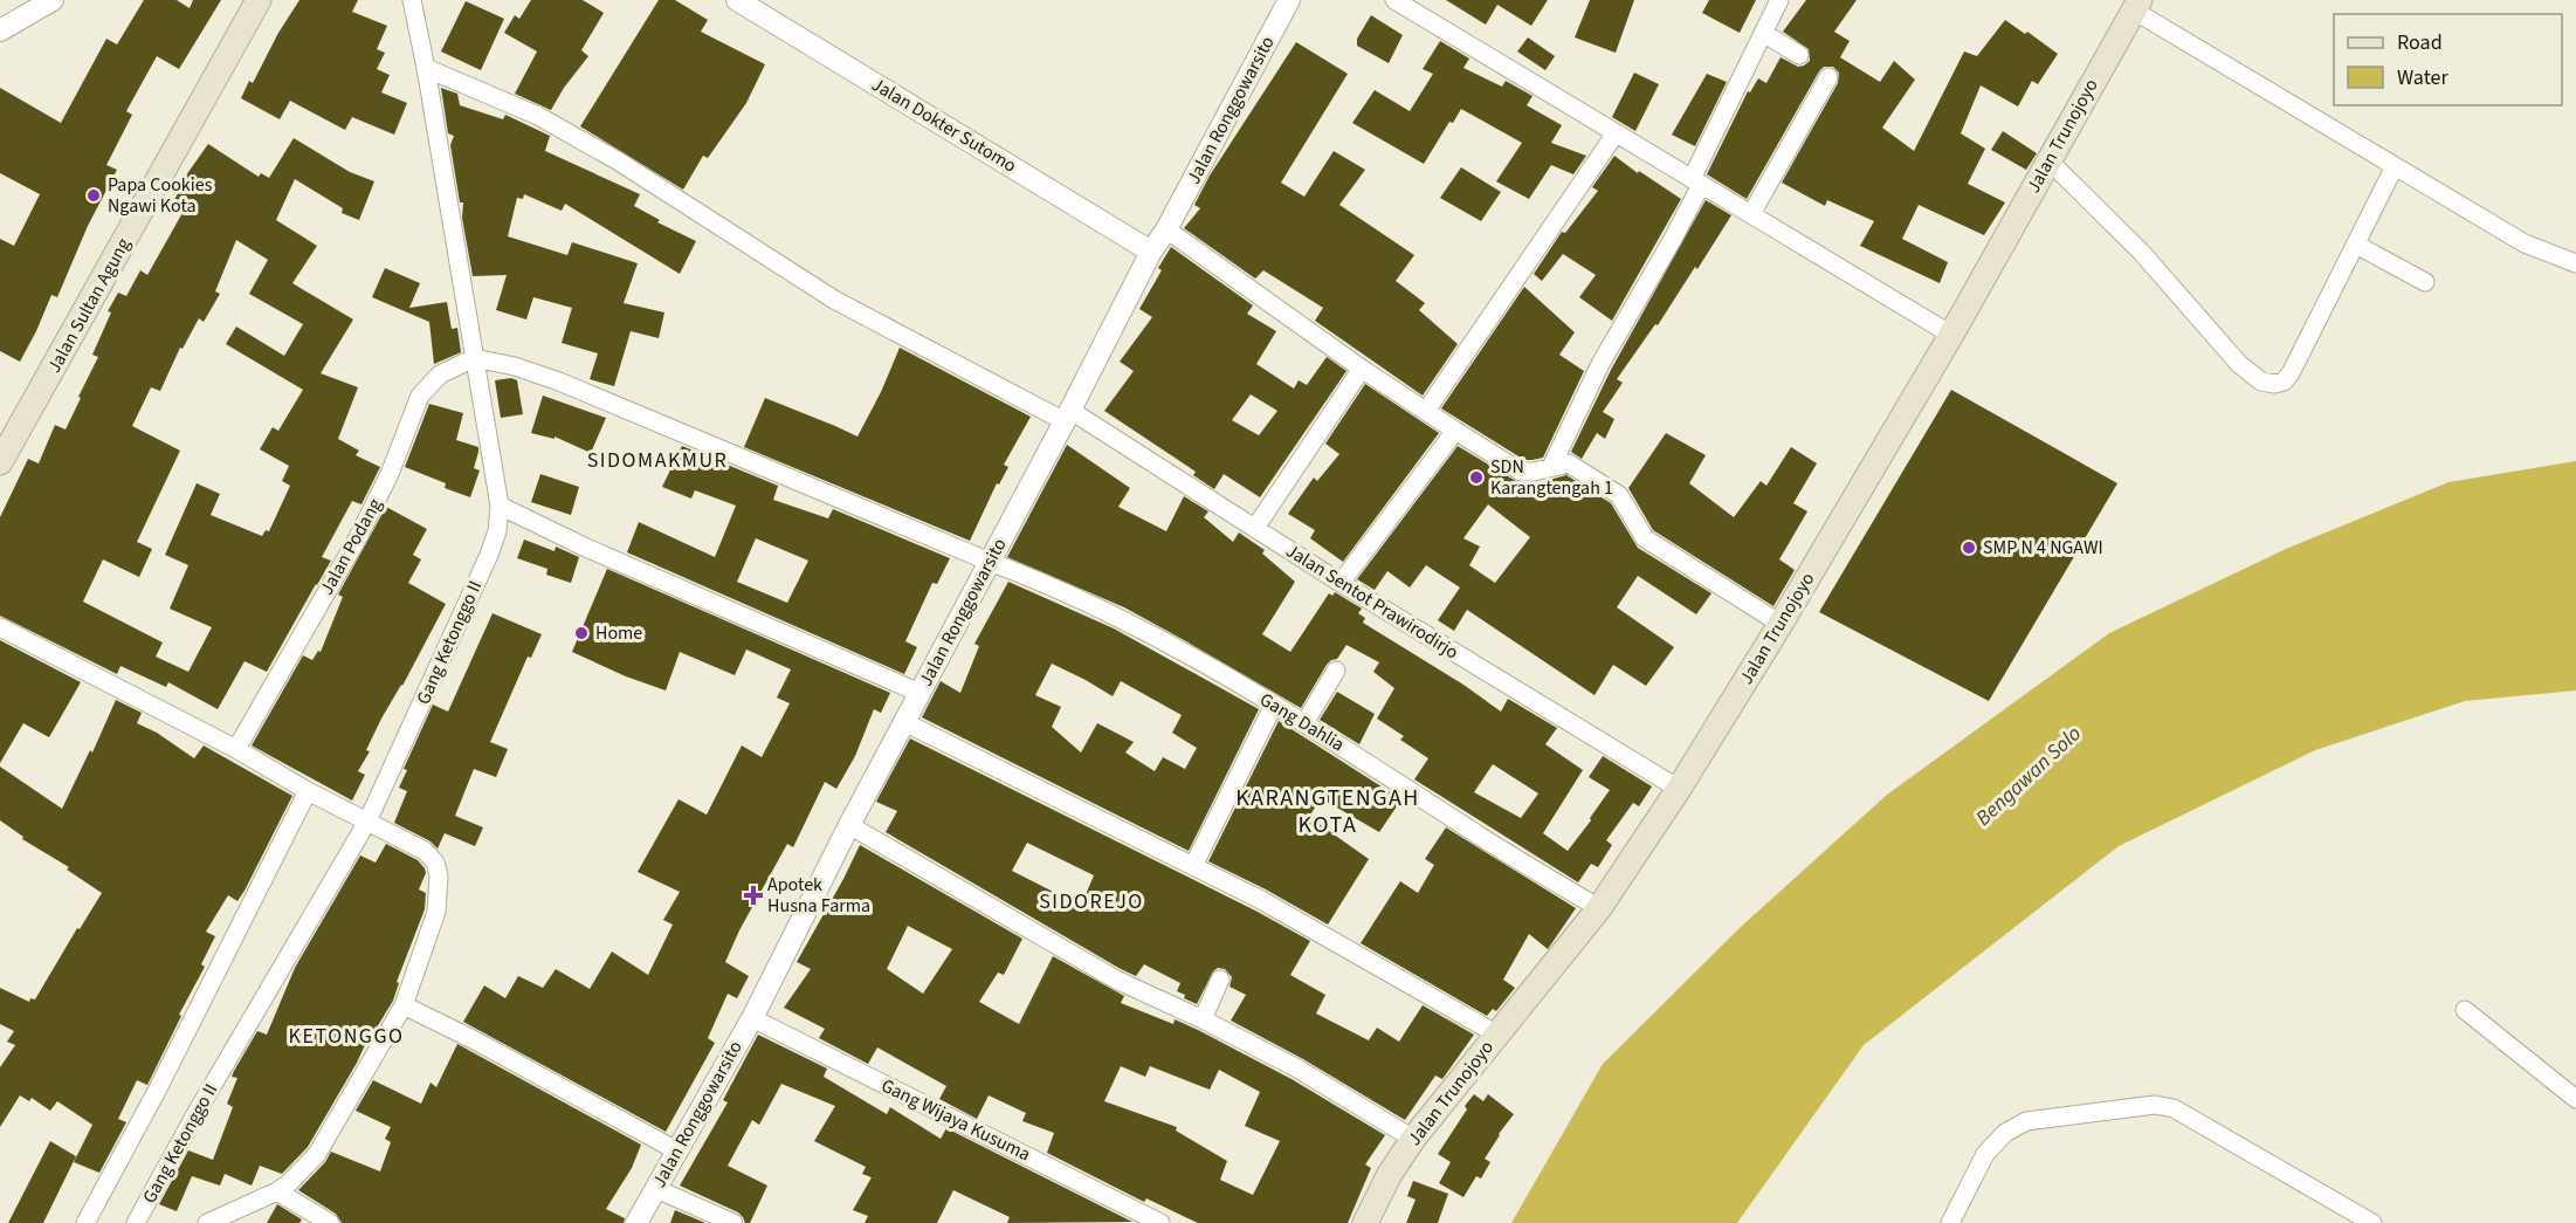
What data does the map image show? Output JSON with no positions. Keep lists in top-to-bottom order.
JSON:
{
  "streets": {
    "main road": ["Jalan Trunojoyo", "Jalan Sultan Agung"],
    "street": [
      "Jalan Ronggowarsito",
      "Jalan Dokter Sutomo",
      "Jalan Podang",
      "Jalan Sentot Prawirodirjo",
      "Gang Ketonggo II",
      "Gang Dahlia",
      "Gang Wijaya Kusuma"
    ]
  },
  "crossings": [
    ["Jalan Ronggowarsito", "Jalan Dokter Sutomo"],
    ["Jalan Ronggowarsito", "Jalan Sentot Prawirodirjo"],
    ["Jalan Ronggowarsito", "Gang Dahlia"],
    ["Jalan Ronggowarsito", "Gang Wijaya Kusuma"],
    ["Jalan Trunojoyo", "Jalan Sentot Prawirodirjo"],
    ["Jalan Trunojoyo", "Gang Dahlia"],
    ["Jalan Podang", "Gang Ketonggo II"],
    ["Jalan Podang", "Gang Dahlia"],
    ["Jalan Sentot Prawirodirjo", "Gang Ketonggo II"],
    ["Gang Ketonggo II", "Gang Dahlia"]
  ],
  "districts": [
    "SIDOMAKMUR",
    "KARANGTENGAH KOTA",
    "SIDOREJO",
    "KETONGGO"
  ],
  "water": ["Bengawan Solo"],
  "places": {
    "other": [
      "Papa Cookies Ngawi Kota",
      "SDN Karangtengah 1",
      "SMP N 4 NGAWI",
      "Home"
    ],
    "health": ["Apotek Husna Farma"]
  },
  "legend": ["Road", "Water"]
}
